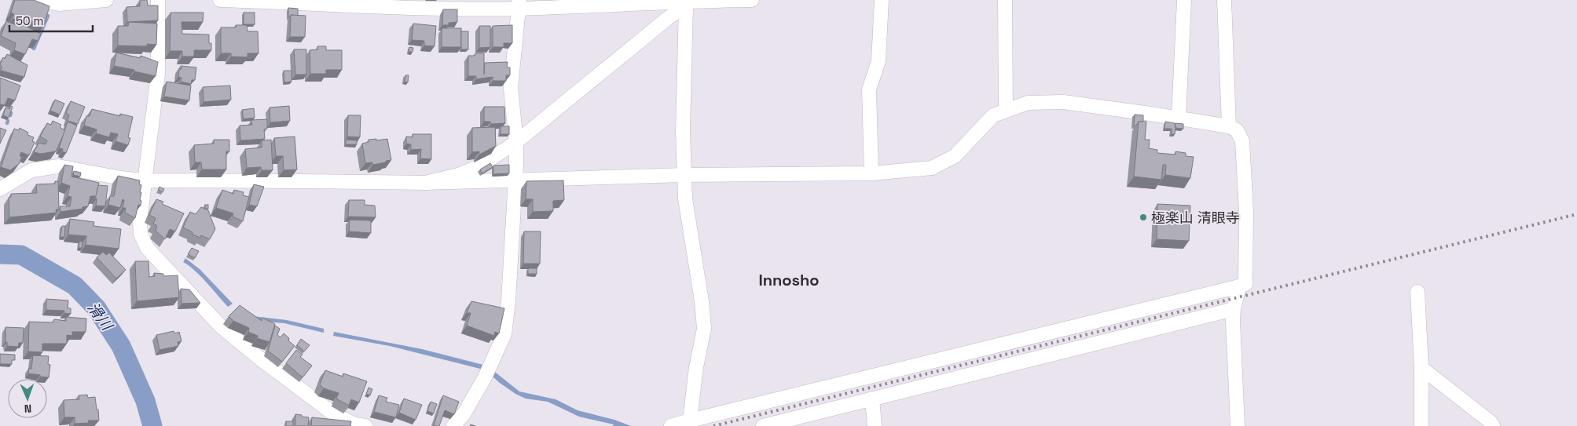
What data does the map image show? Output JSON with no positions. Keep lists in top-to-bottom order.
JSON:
{
  "districts": ["Innosho"],
  "water": ["滑川"],
  "places": ["極楽山 清眼寺"],
  "scale_bar": "50 m",
  "north": "bottom"
}
